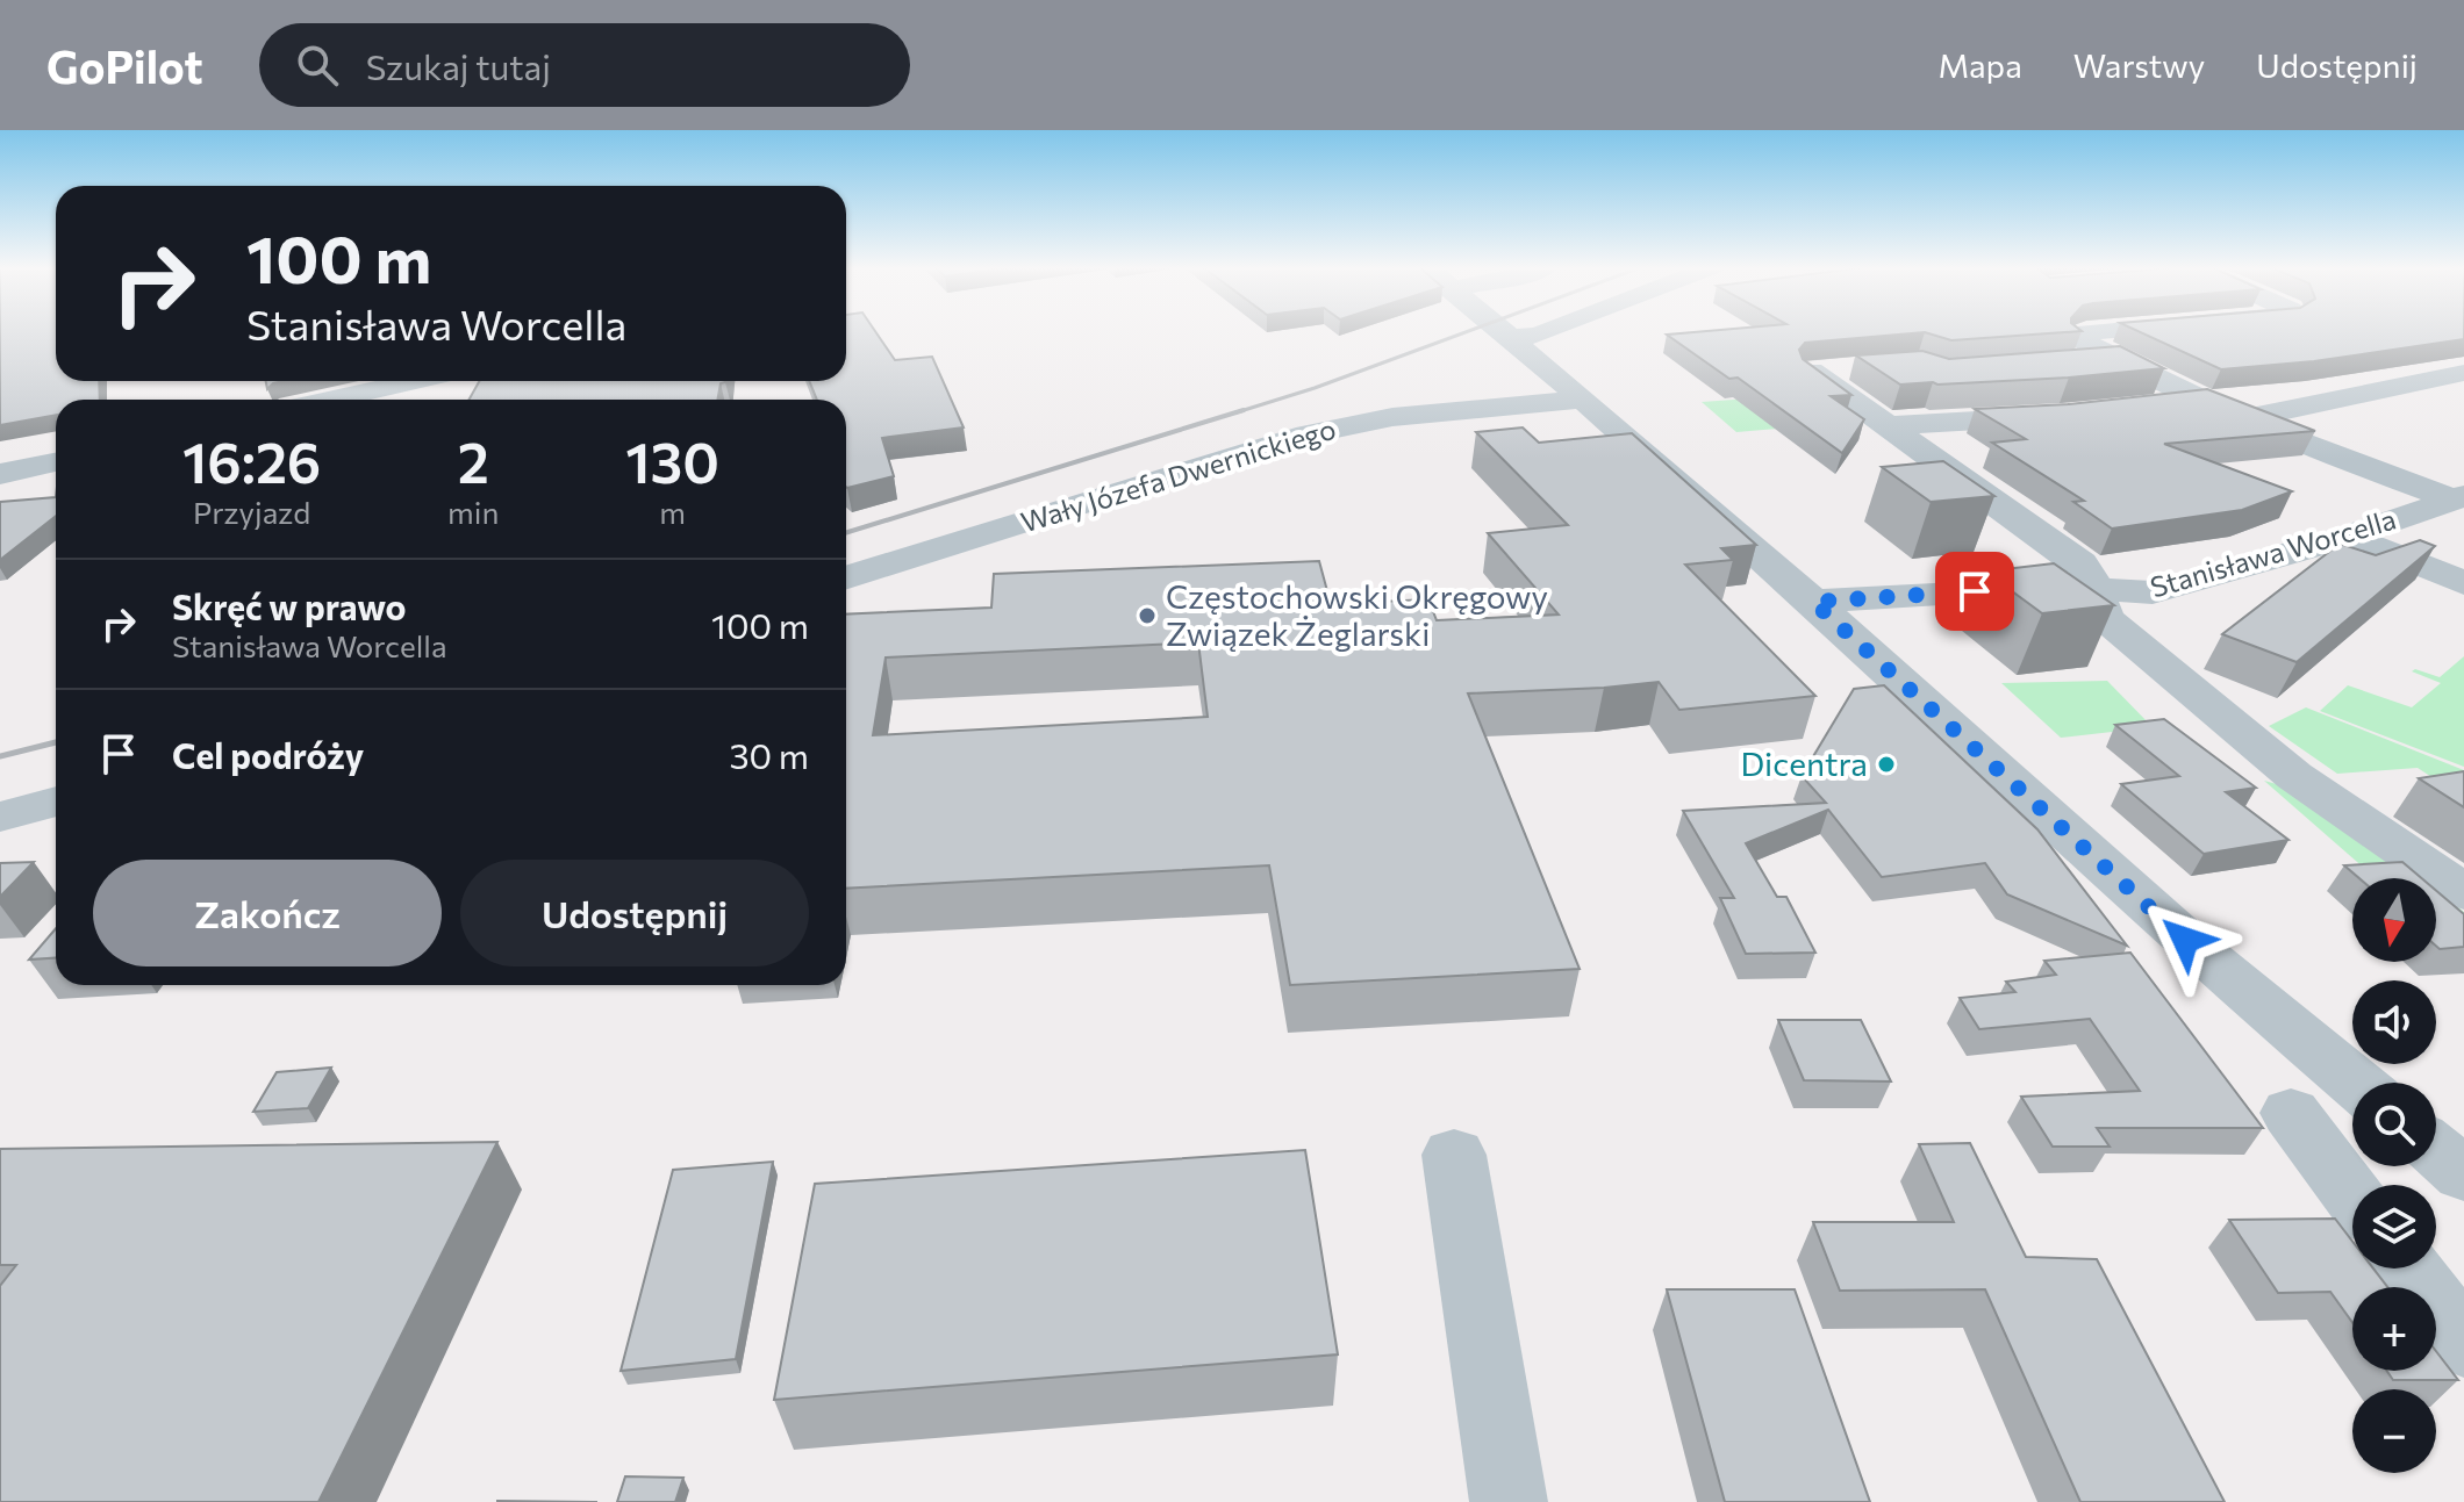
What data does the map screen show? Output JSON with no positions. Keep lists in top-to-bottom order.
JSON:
{
  "streets": {
    "street": ["Wały Józefa Dwernickiego", "Stanisława Worcella"]
  },
  "places": ["Częstochowski Okręgowy Związek Żeglarski", "Dicentra"],
  "north": "bottom",
  "page": {
    "header": "GoPilot",
    "search": "Szukaj tutaj",
    "nav": ["Mapa", "Warstwy", "Udostępnij"],
    "turn": ["100 m", "Stanisława Worcella"],
    "eta": [
      "16:26",
      "Przyjazd",
      "2",
      "min",
      "130",
      "m"
    ],
    "list": [
      {
        "name": "Skręć w prawo",
        "note": "Stanisława Worcella",
        "value": "100 m"
      },
      {
        "name": "Cel podróży",
        "value": "30 m"
      }
    ],
    "buttons": ["Zakończ", "Udostępnij"],
    "map_buttons": ["+", "−"]
  }
}
